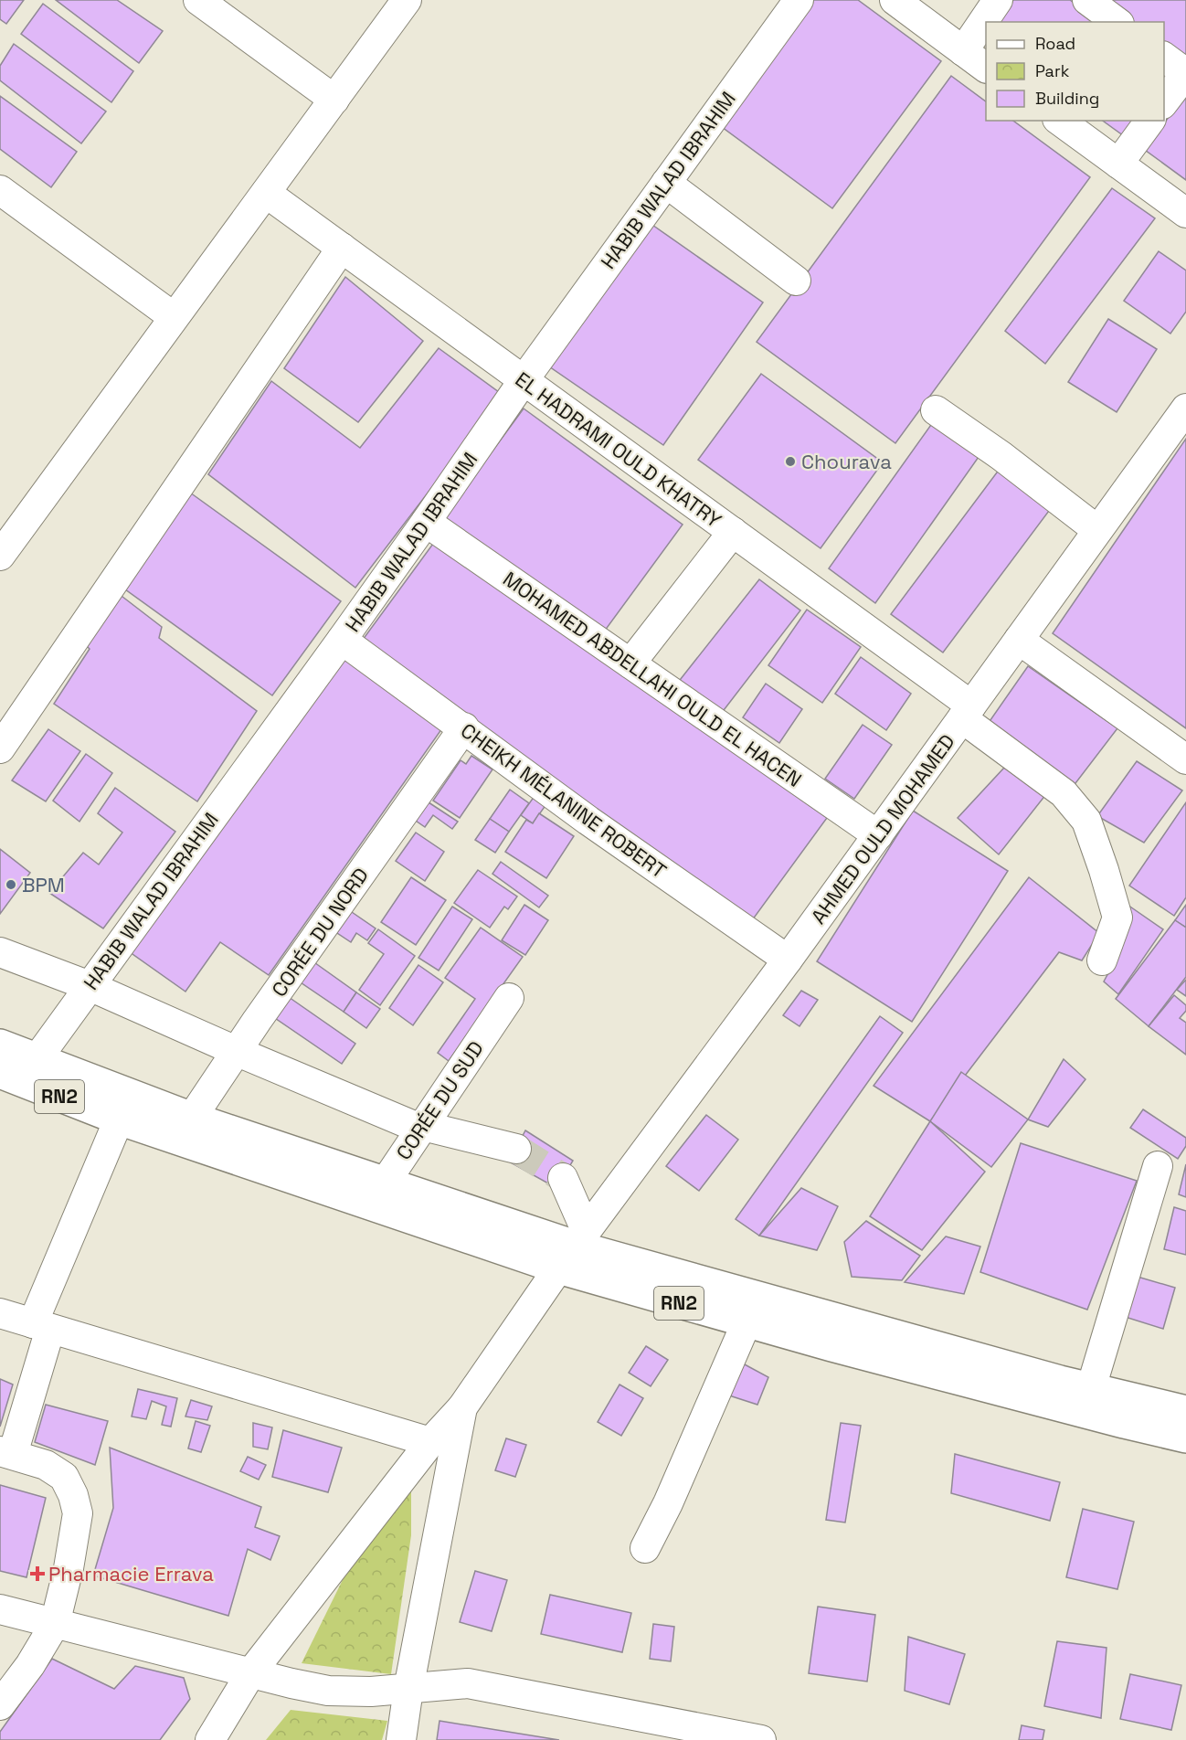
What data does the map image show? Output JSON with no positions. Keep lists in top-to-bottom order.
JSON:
{
  "streets": {
    "highway": ["RN2"],
    "street": [
      "HABIB WALAD IBRAHIM",
      "EL HADRAMI OULD KHATRY",
      "MOHAMED ABDELLAHI OULD EL HACEN",
      "CHEIKH MÉLANINE ROBERT",
      "AHMED OULD MOHAMED",
      "CORÉE DU NORD",
      "CORÉE DU SUD"
    ]
  },
  "crossings": [
    ["HABIB WALAD IBRAHIM", "EL HADRAMI OULD KHATRY"],
    ["HABIB WALAD IBRAHIM", "MOHAMED ABDELLAHI OULD EL HACEN"],
    ["HABIB WALAD IBRAHIM", "CHEIKH MÉLANINE ROBERT"],
    ["HABIB WALAD IBRAHIM", "RN2"],
    ["EL HADRAMI OULD KHATRY", "AHMED OULD MOHAMED"],
    ["MOHAMED ABDELLAHI OULD EL HACEN", "AHMED OULD MOHAMED"],
    ["CHEIKH MÉLANINE ROBERT", "AHMED OULD MOHAMED"],
    ["CHEIKH MÉLANINE ROBERT", "CORÉE DU NORD"],
    ["AHMED OULD MOHAMED", "RN2"],
    ["CORÉE DU NORD", "RN2"],
    ["RN2", "CORÉE DU SUD"]
  ],
  "places": {
    "other": ["Chourava", "BPM"],
    "health": ["Pharmacie Errava"]
  },
  "legend": ["Road", "Park", "Building"]
}
